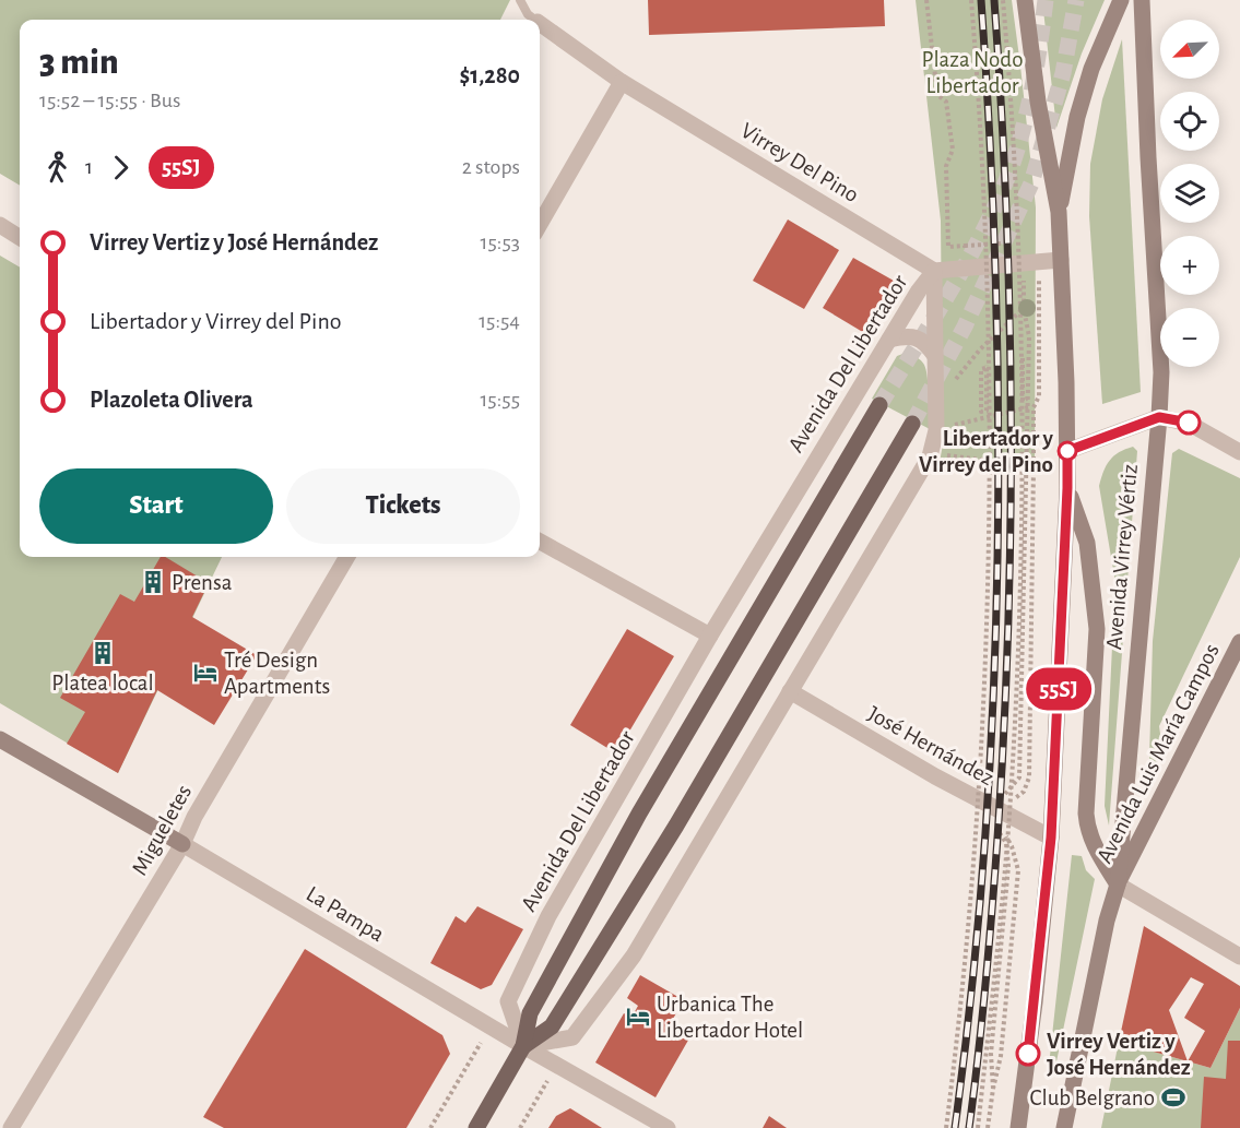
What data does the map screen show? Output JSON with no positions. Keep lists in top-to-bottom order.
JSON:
{
  "streets": {
    "main road": ["Avenida Virrey Vértiz", "Avenida Luis María Campos", "La Pampa"],
    "street": [
      "Virrey Del Pino",
      "Avenida Del Libertador",
      "José Hernández",
      "Migueletes"
    ]
  },
  "crossings": [
    ["Virrey Del Pino", "Avenida Del Libertador"],
    ["Avenida Del Libertador", "José Hernández"],
    ["Avenida Del Libertador", "La Pampa"],
    ["Avenida Virrey Vértiz", "Avenida Luis María Campos"],
    ["Migueletes", "La Pampa"]
  ],
  "parks": ["Plaza Nodo Libertador"],
  "places": {
    "other": ["Libertador y Virrey del Pino", "Virrey Vertiz y José Hernández"],
    "building": ["Prensa", "Platea local"],
    "hotel": ["Tré Design Apartments", "Urbanica The Libertador Hotel"],
    "sports": ["Club Belgrano"]
  },
  "lines": ["bus line 55SJ"],
  "north": "bottom left",
  "page": {
    "on_map": "55SJ",
    "map_buttons": ["+", "−"],
    "heading": ["3 min", "15:52 – 15:55 · Bus", "$1,280"],
    "legs": ["1", "55SJ", "2 stops"],
    "list": [
      {
        "name": "Virrey Vertiz y José Hernández",
        "value": "15:53"
      },
      {
        "name": "Libertador y Virrey del Pino",
        "value": "15:54"
      },
      {
        "name": "Plazoleta Olivera",
        "value": "15:55"
      }
    ],
    "buttons": ["Start", "Tickets"]
  }
}
